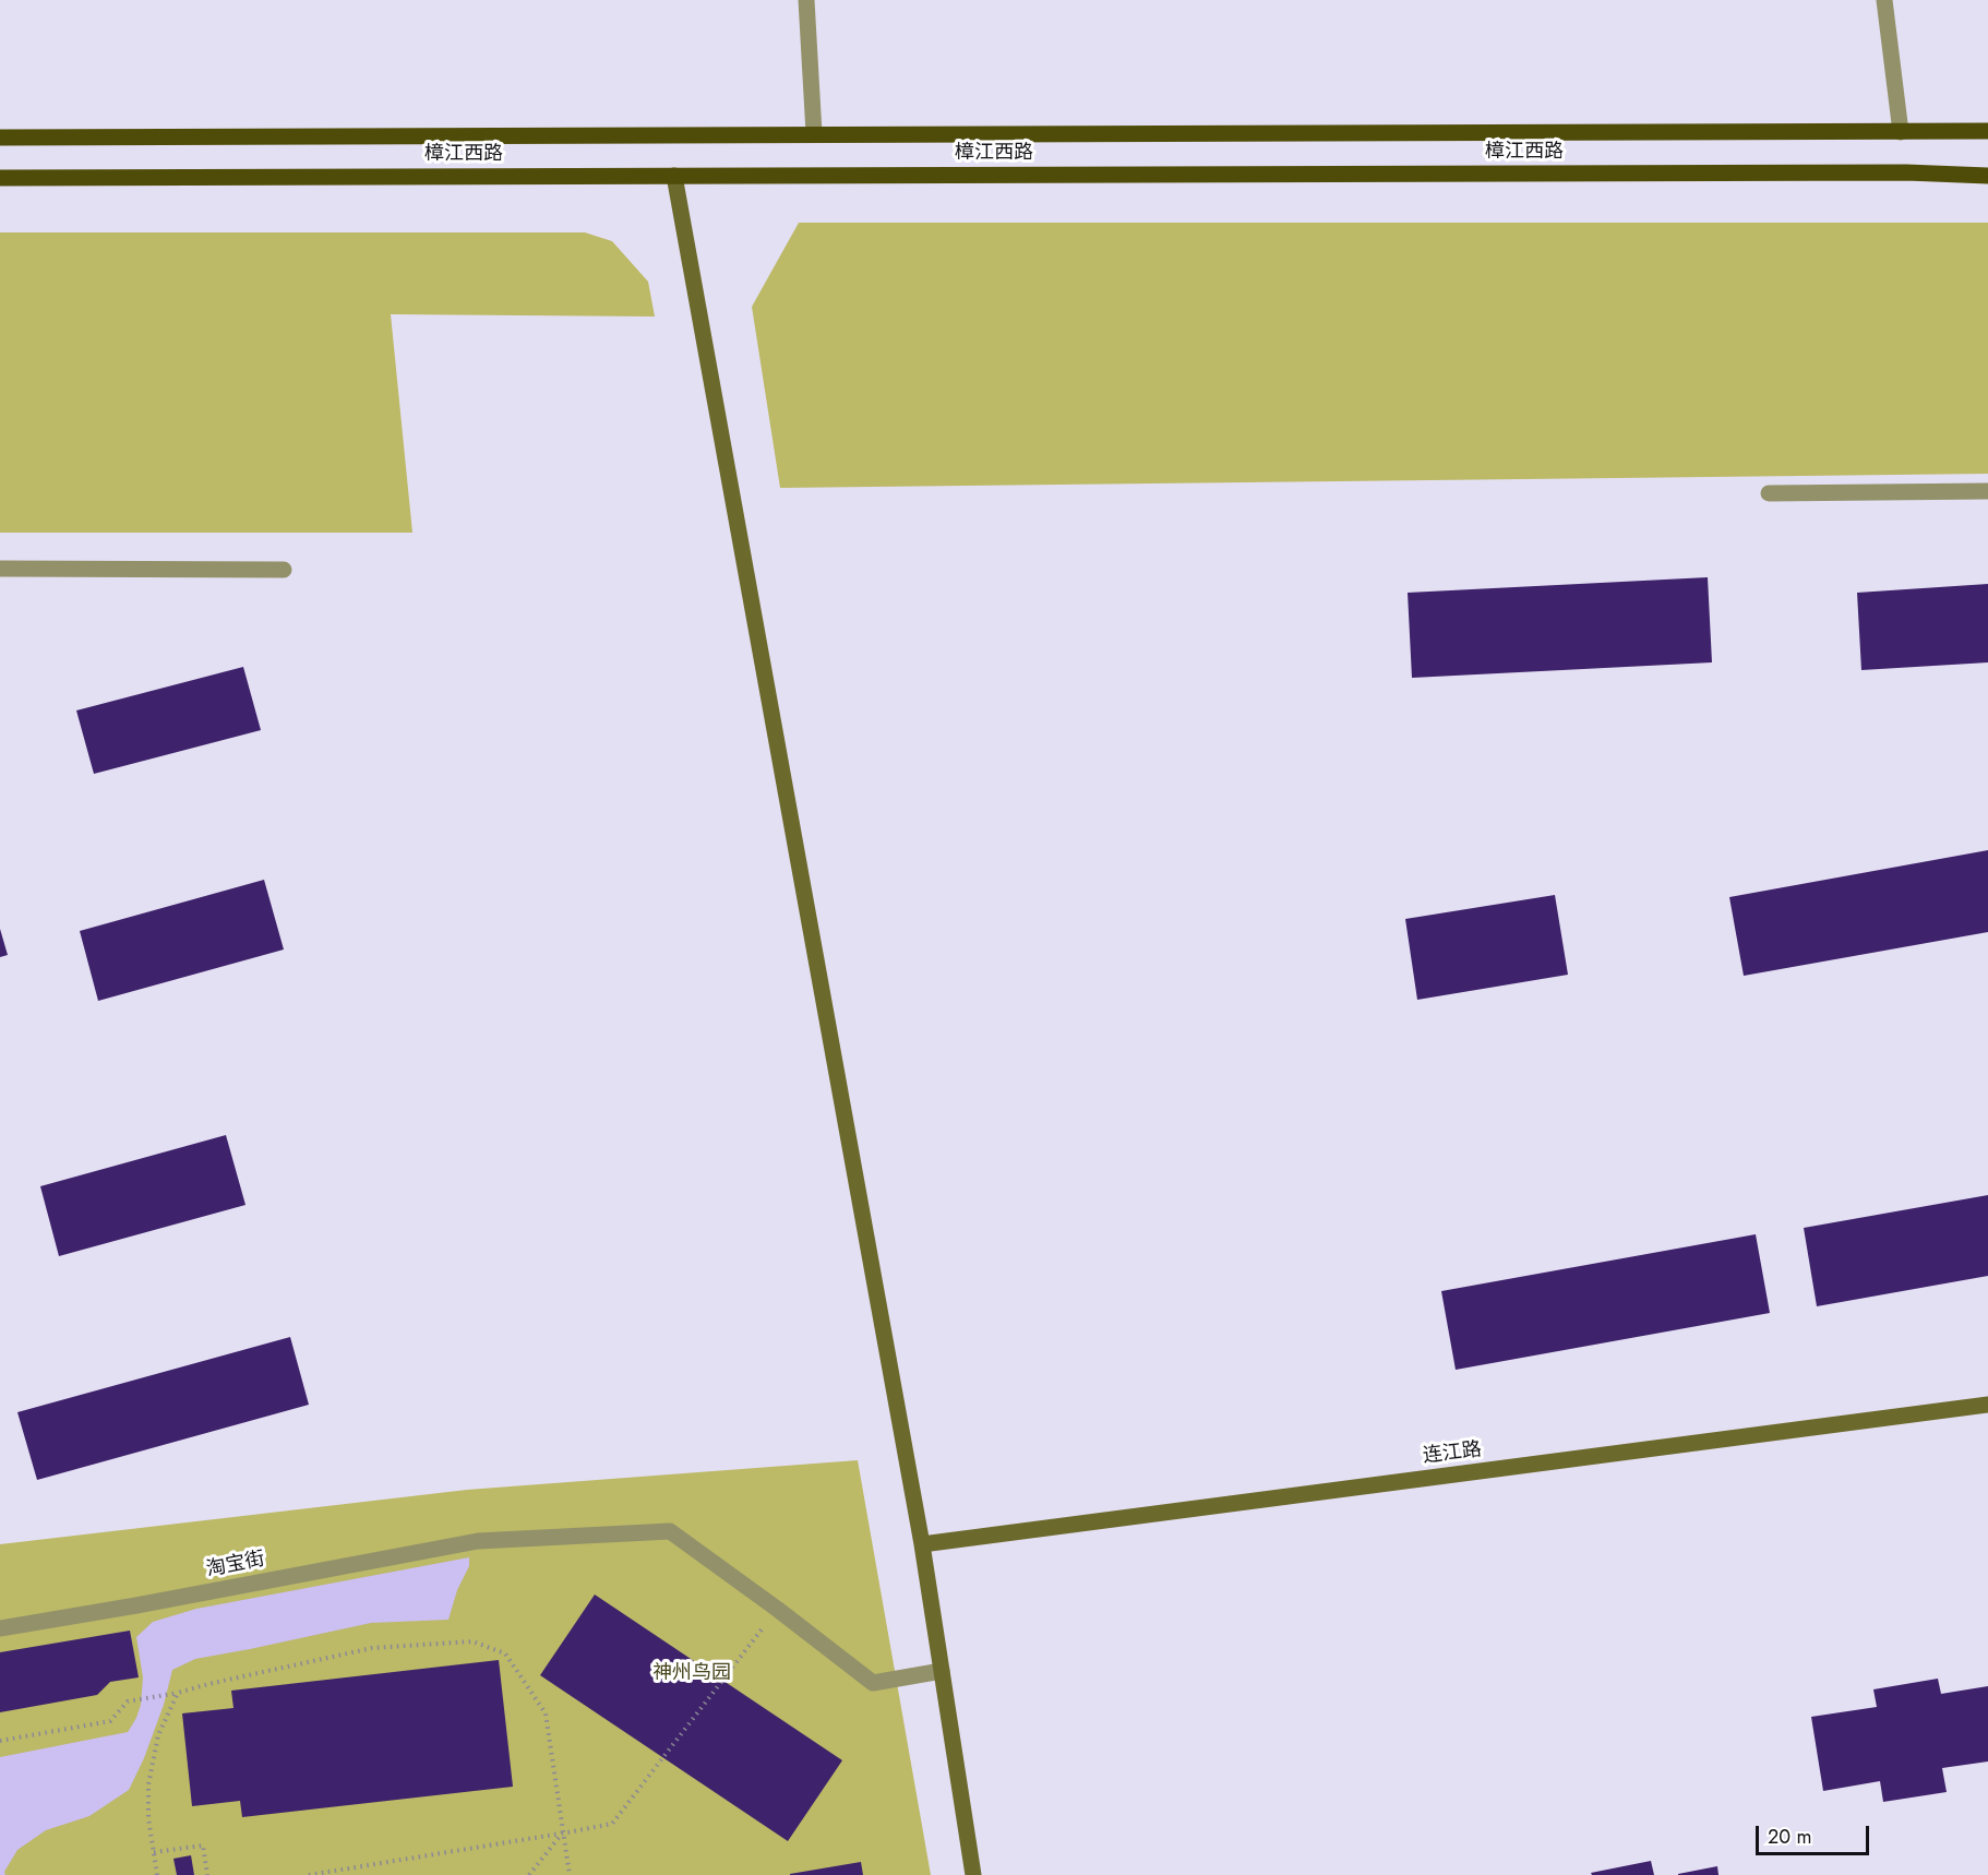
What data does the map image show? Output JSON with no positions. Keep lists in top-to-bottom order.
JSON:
{
  "streets": {
    "main road": ["樟江西路"],
    "street": ["连江路", "淘宝街"]
  },
  "parks": ["神州鸟园"],
  "scale_bar": "20 m"
}
